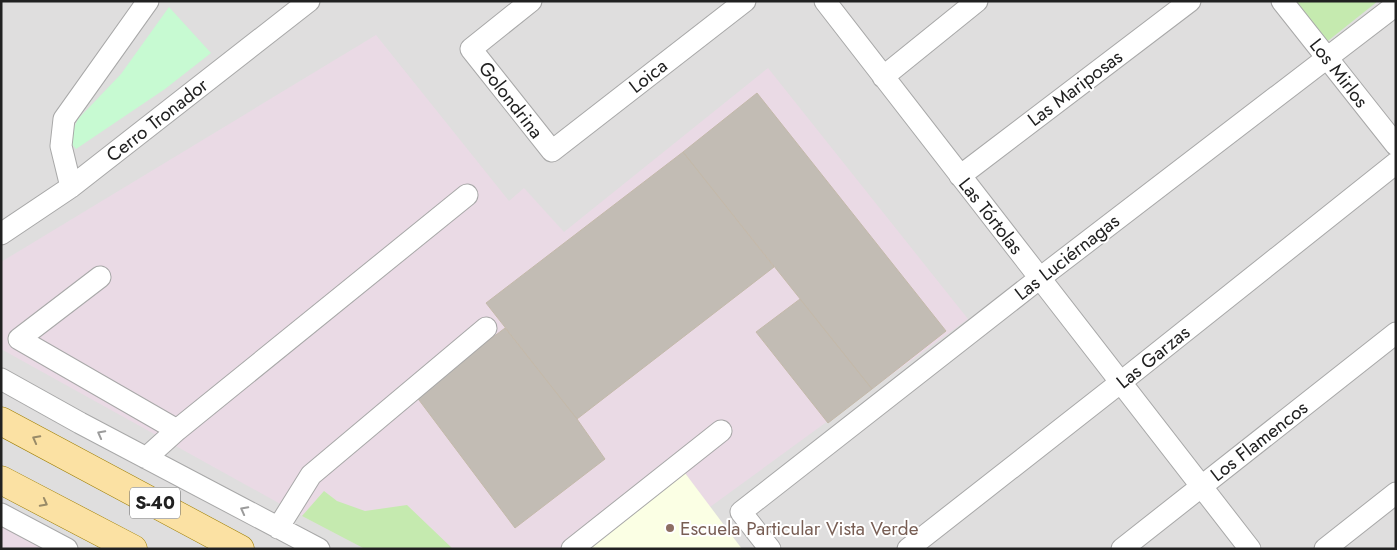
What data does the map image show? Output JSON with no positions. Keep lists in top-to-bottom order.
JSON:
{
  "streets": {
    "main road": ["S-40"],
    "street": [
      "Los Mirlos",
      "Loica",
      "Las Mariposas",
      "Golondrina",
      "Cerro Tronador",
      "Las Tórtolas",
      "Las Luciérnagas",
      "Las Garzas",
      "Los Flamencos"
    ]
  },
  "crossings": [
    ["Los Mirlos", "Las Luciérnagas"],
    ["Loica", "Golondrina"],
    ["Las Mariposas", "Las Tórtolas"],
    ["Las Tórtolas", "Las Luciérnagas"],
    ["Las Tórtolas", "Las Garzas"],
    ["Las Tórtolas", "Los Flamencos"]
  ],
  "places": ["Escuela Particular Vista Verde"]
}
